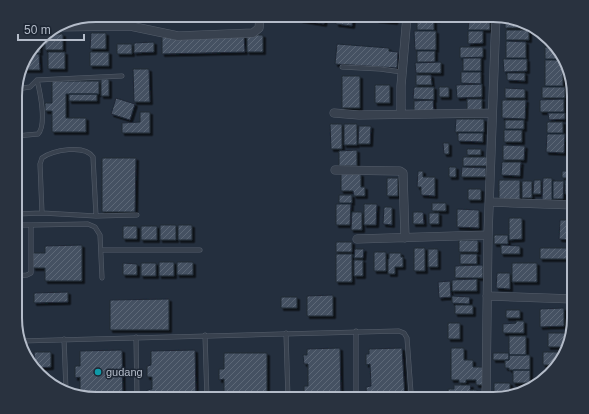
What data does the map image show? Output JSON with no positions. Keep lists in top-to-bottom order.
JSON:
{
  "places": ["gudang"],
  "scale_bar": "50 m"
}
